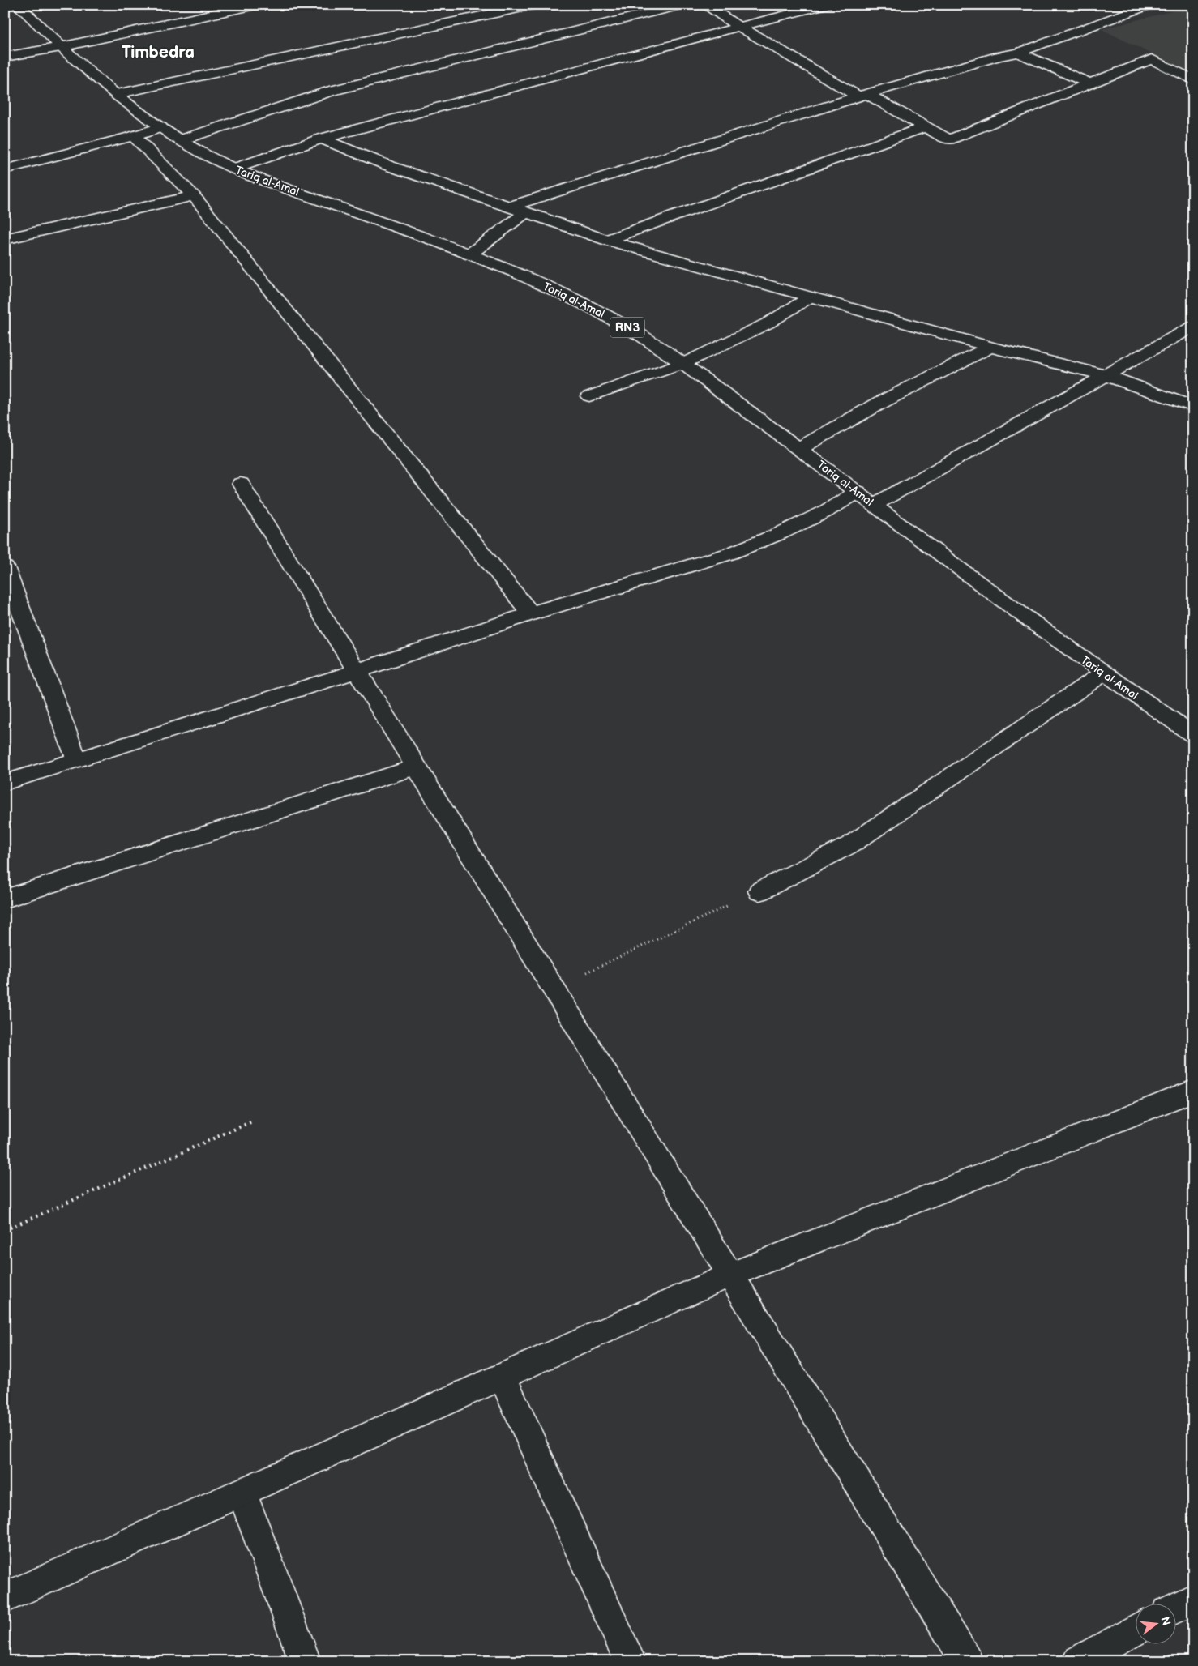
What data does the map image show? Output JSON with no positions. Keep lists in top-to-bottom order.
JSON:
{
  "streets": {
    "main road": ["Tariq al-Amal", "RN3"]
  },
  "districts": ["Timbedra"],
  "north": "right"
}
